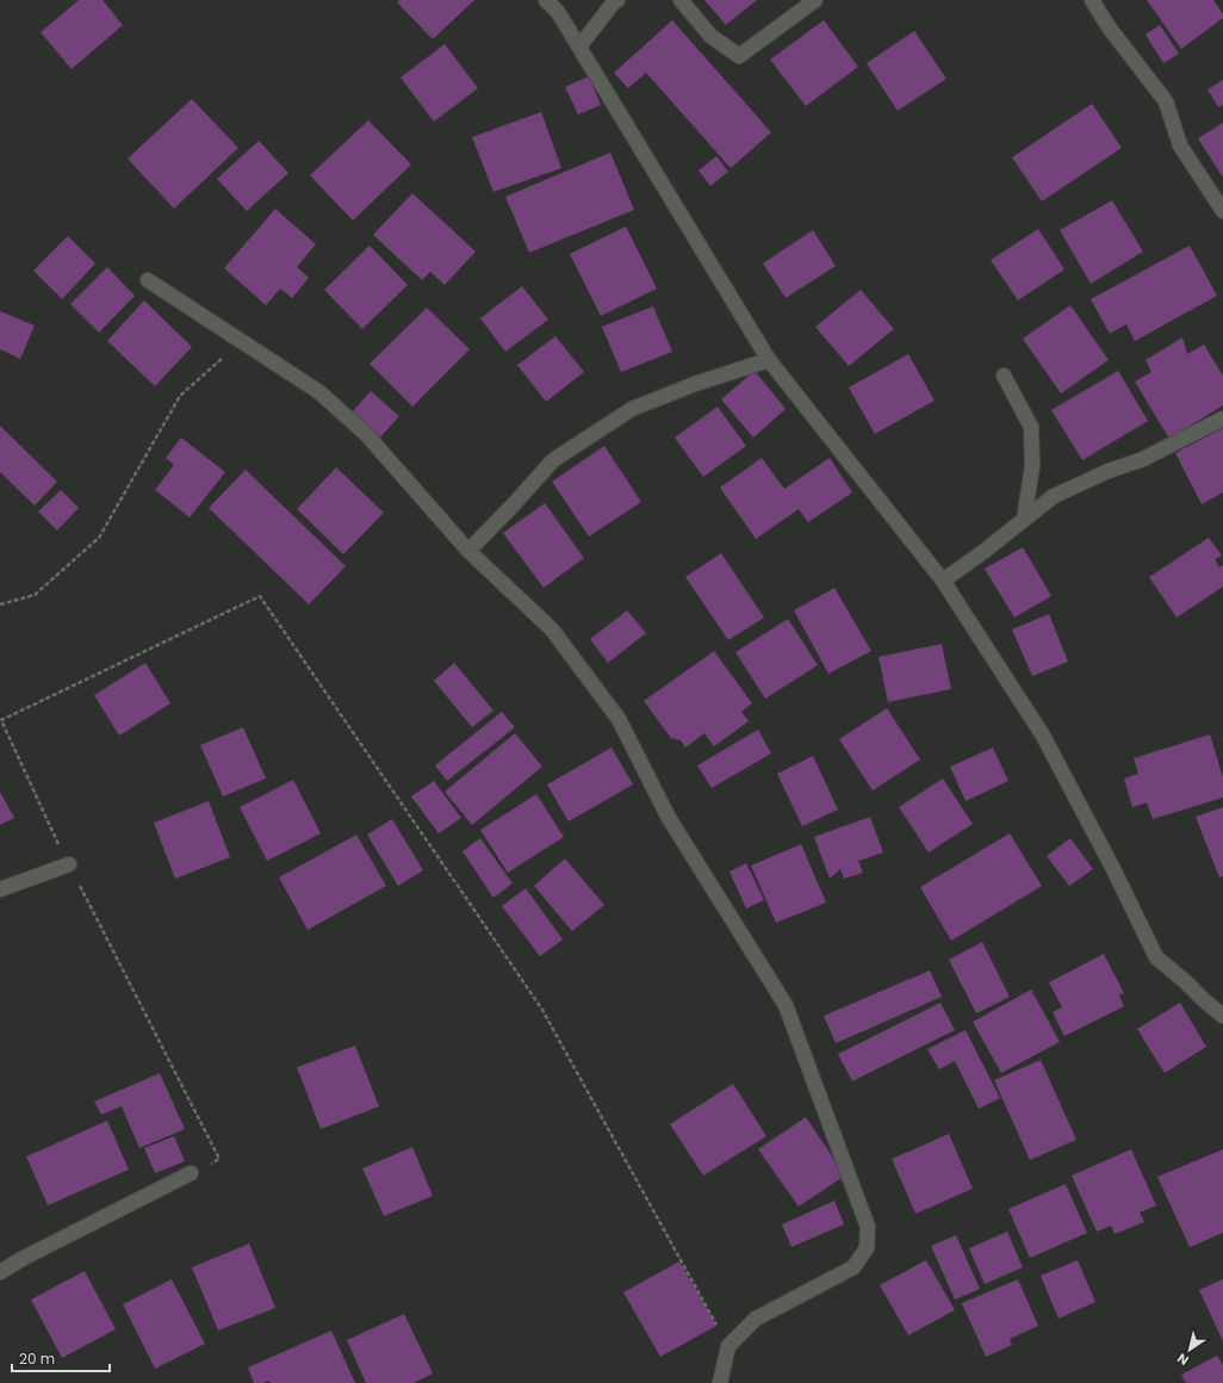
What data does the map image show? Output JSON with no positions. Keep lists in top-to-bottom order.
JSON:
{
  "scale_bar": "20 m",
  "north": "bottom left"
}
